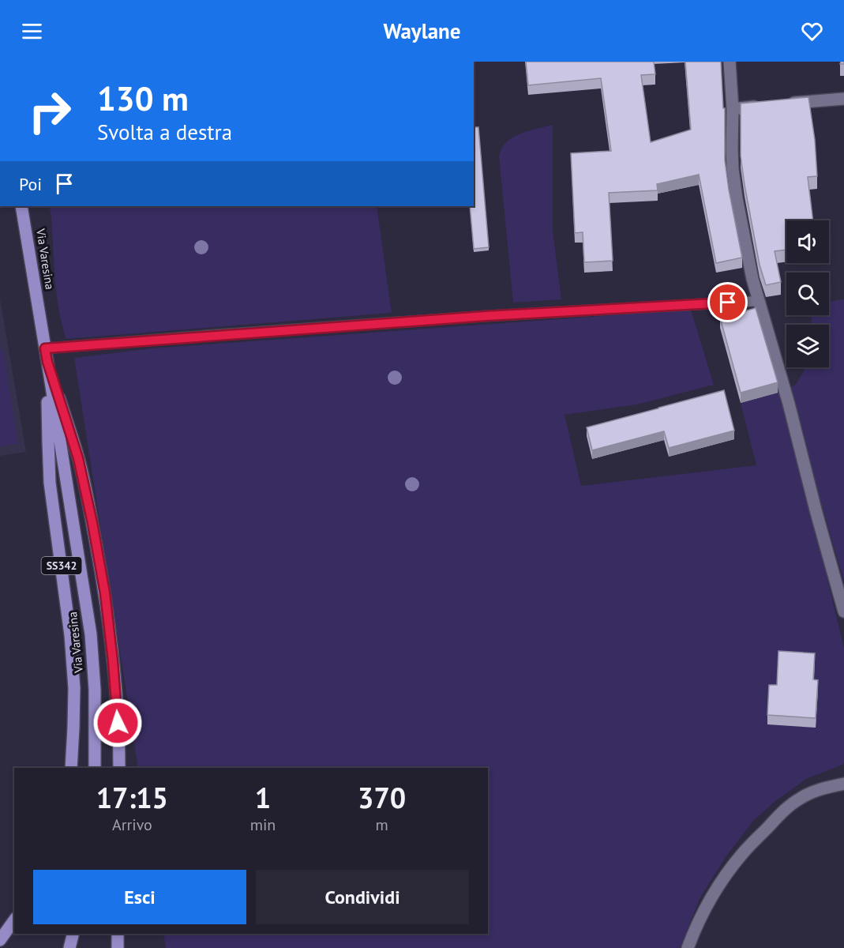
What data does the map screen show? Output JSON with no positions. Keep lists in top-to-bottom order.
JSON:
{
  "streets": {
    "main road": ["Via Varesina", "SS342"]
  },
  "crossings": [
    ["Via Varesina", "SS342"]
  ],
  "page": {
    "header": "Waylane",
    "turn": ["130 m", "Svolta a destra"],
    "then": "Poi",
    "eta": [
      "17:15",
      "Arrivo",
      "1",
      "min",
      "370",
      "m"
    ],
    "buttons": ["Esci", "Condividi"]
  }
}
